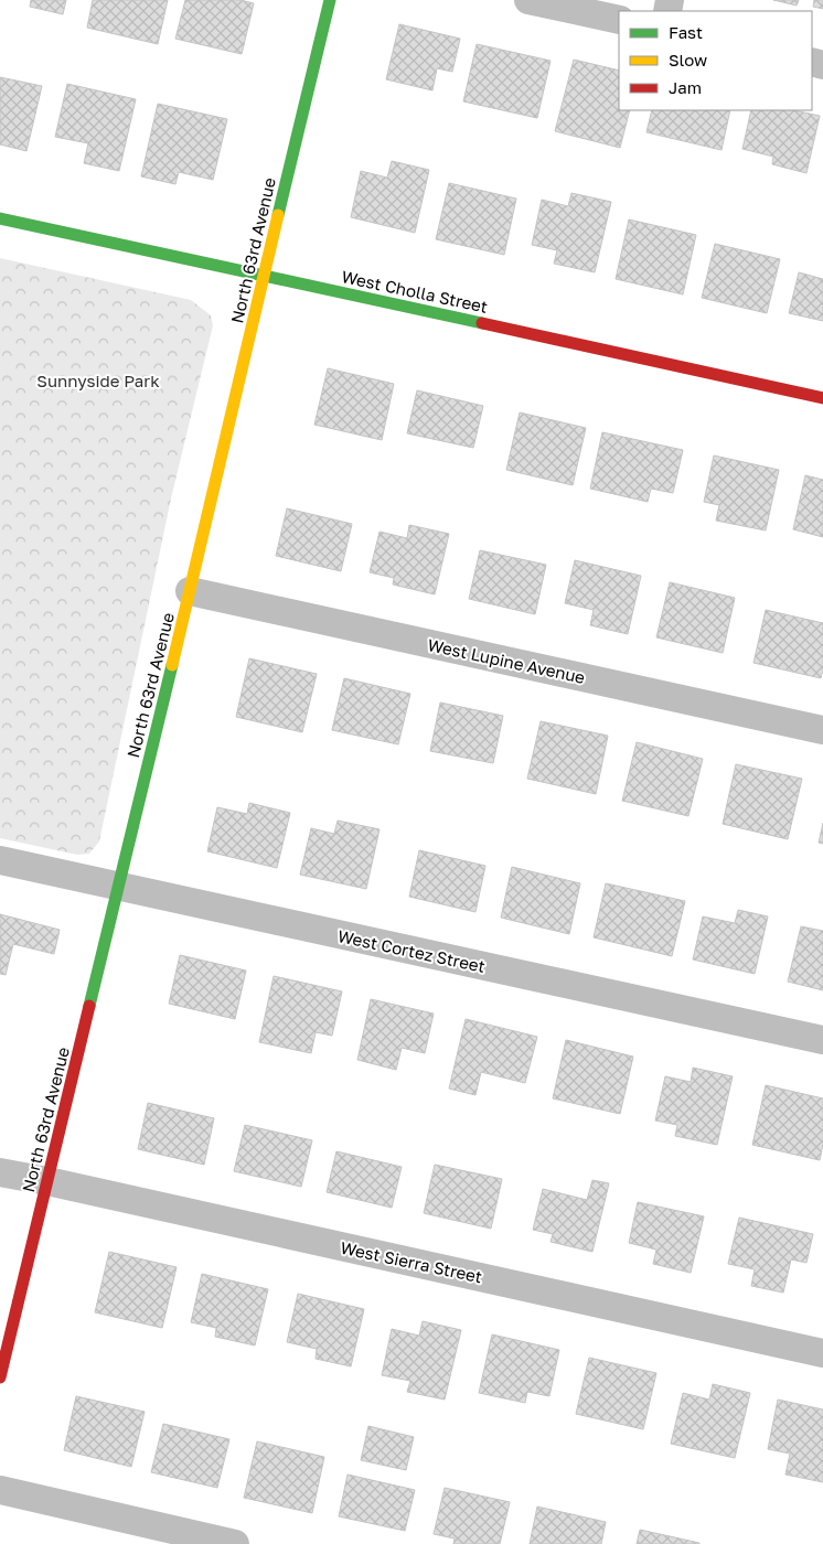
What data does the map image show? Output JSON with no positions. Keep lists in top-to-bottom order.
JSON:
{
  "streets": {
    "street": [
      "North 63rd Avenue",
      "West Cholla Street",
      "West Lupine Avenue",
      "West Cortez Street",
      "West Sierra Street"
    ]
  },
  "crossings": [
    ["North 63rd Avenue", "West Cholla Street"],
    ["North 63rd Avenue", "West Lupine Avenue"],
    ["North 63rd Avenue", "West Cortez Street"],
    ["North 63rd Avenue", "West Sierra Street"]
  ],
  "parks": ["Sunnyside Park"],
  "legend": ["Fast", "Slow", "Jam"]
}
